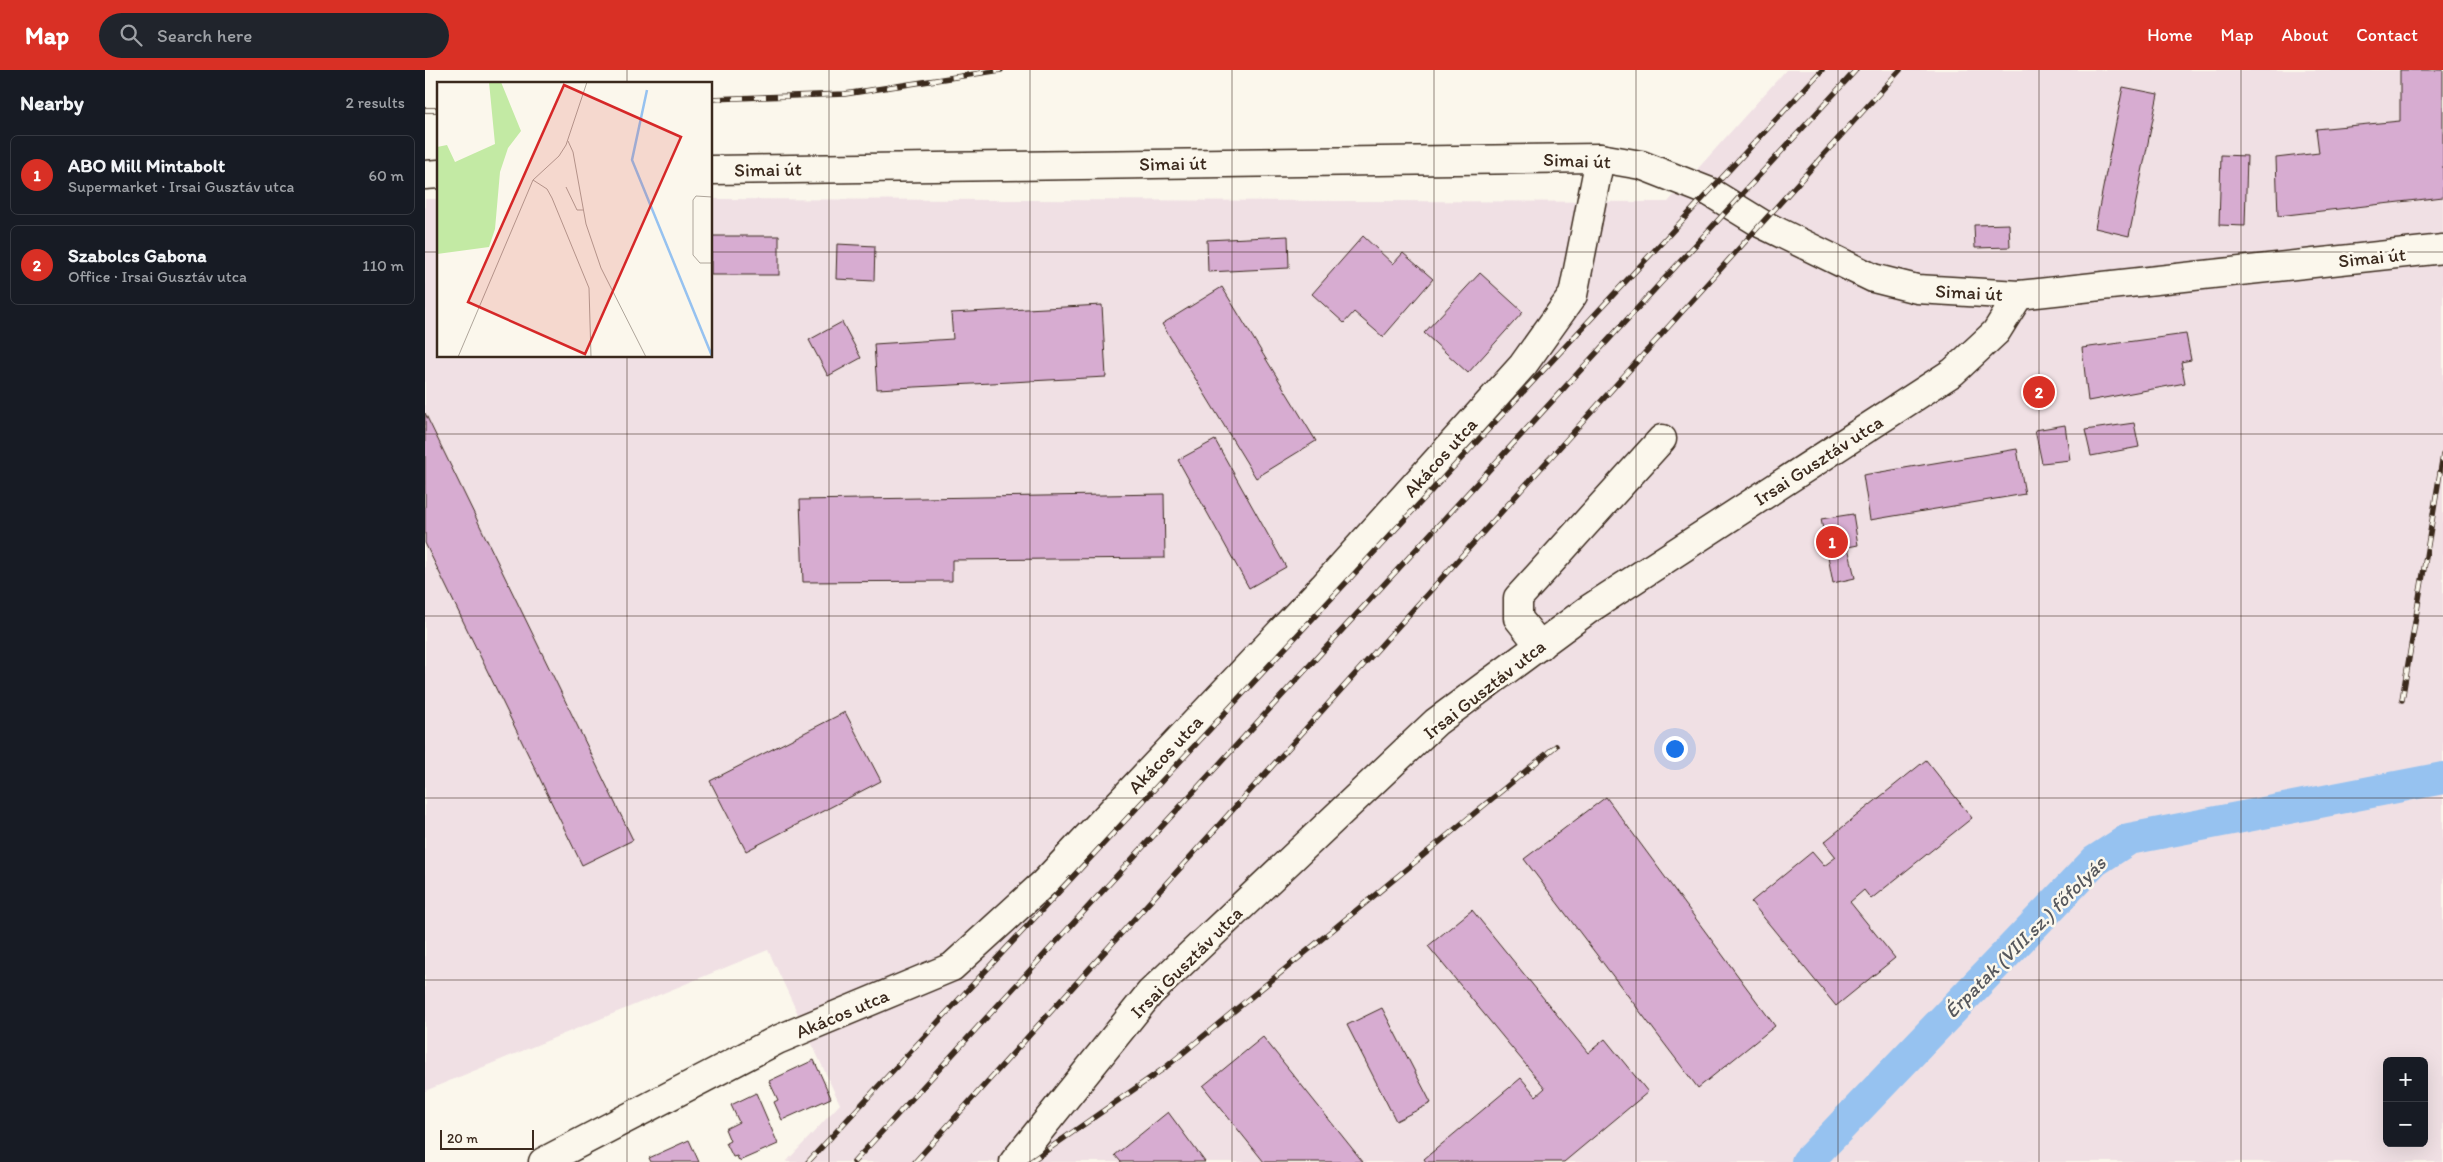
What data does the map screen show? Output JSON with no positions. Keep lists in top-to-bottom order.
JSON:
{
  "streets": {
    "street": ["Simai út", "Akácos utca", "Irsai Gusztáv utca"]
  },
  "crossings": [
    ["Simai út", "Akácos utca"],
    ["Simai út", "Irsai Gusztáv utca"]
  ],
  "water": ["Érpatak (VIII.sz.) főfolyás"],
  "scale_bar": "20 m",
  "page": {
    "header": "Map",
    "search": "Search here",
    "nav": [
      "Home",
      "Map",
      "About",
      "Contact"
    ],
    "heading": ["Nearby", "2 results"],
    "list": [
      {
        "mark": "1",
        "name": "ABO Mill Mintabolt",
        "note": "Supermarket · Irsai Gusztáv utca",
        "value": "60 m"
      },
      {
        "mark": "2",
        "name": "Szabolcs Gabona",
        "note": "Office · Irsai Gusztáv utca",
        "value": "110 m"
      }
    ],
    "pins": ["2", "1"],
    "map_buttons": ["+", "−"],
    "scale": "20 m"
  }
}
